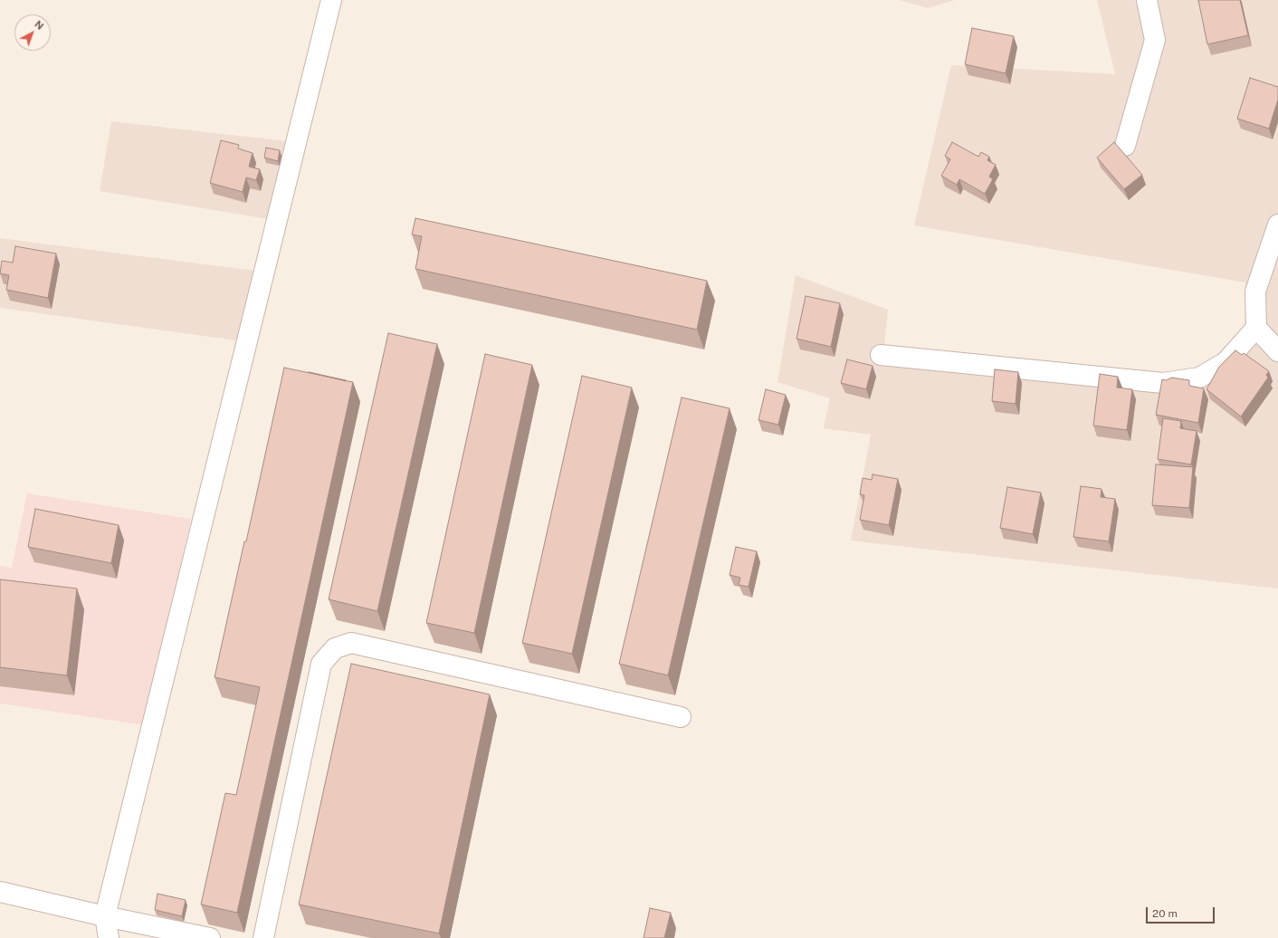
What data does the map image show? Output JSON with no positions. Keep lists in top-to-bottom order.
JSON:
{
  "scale_bar": "20 m",
  "north": "top right"
}
